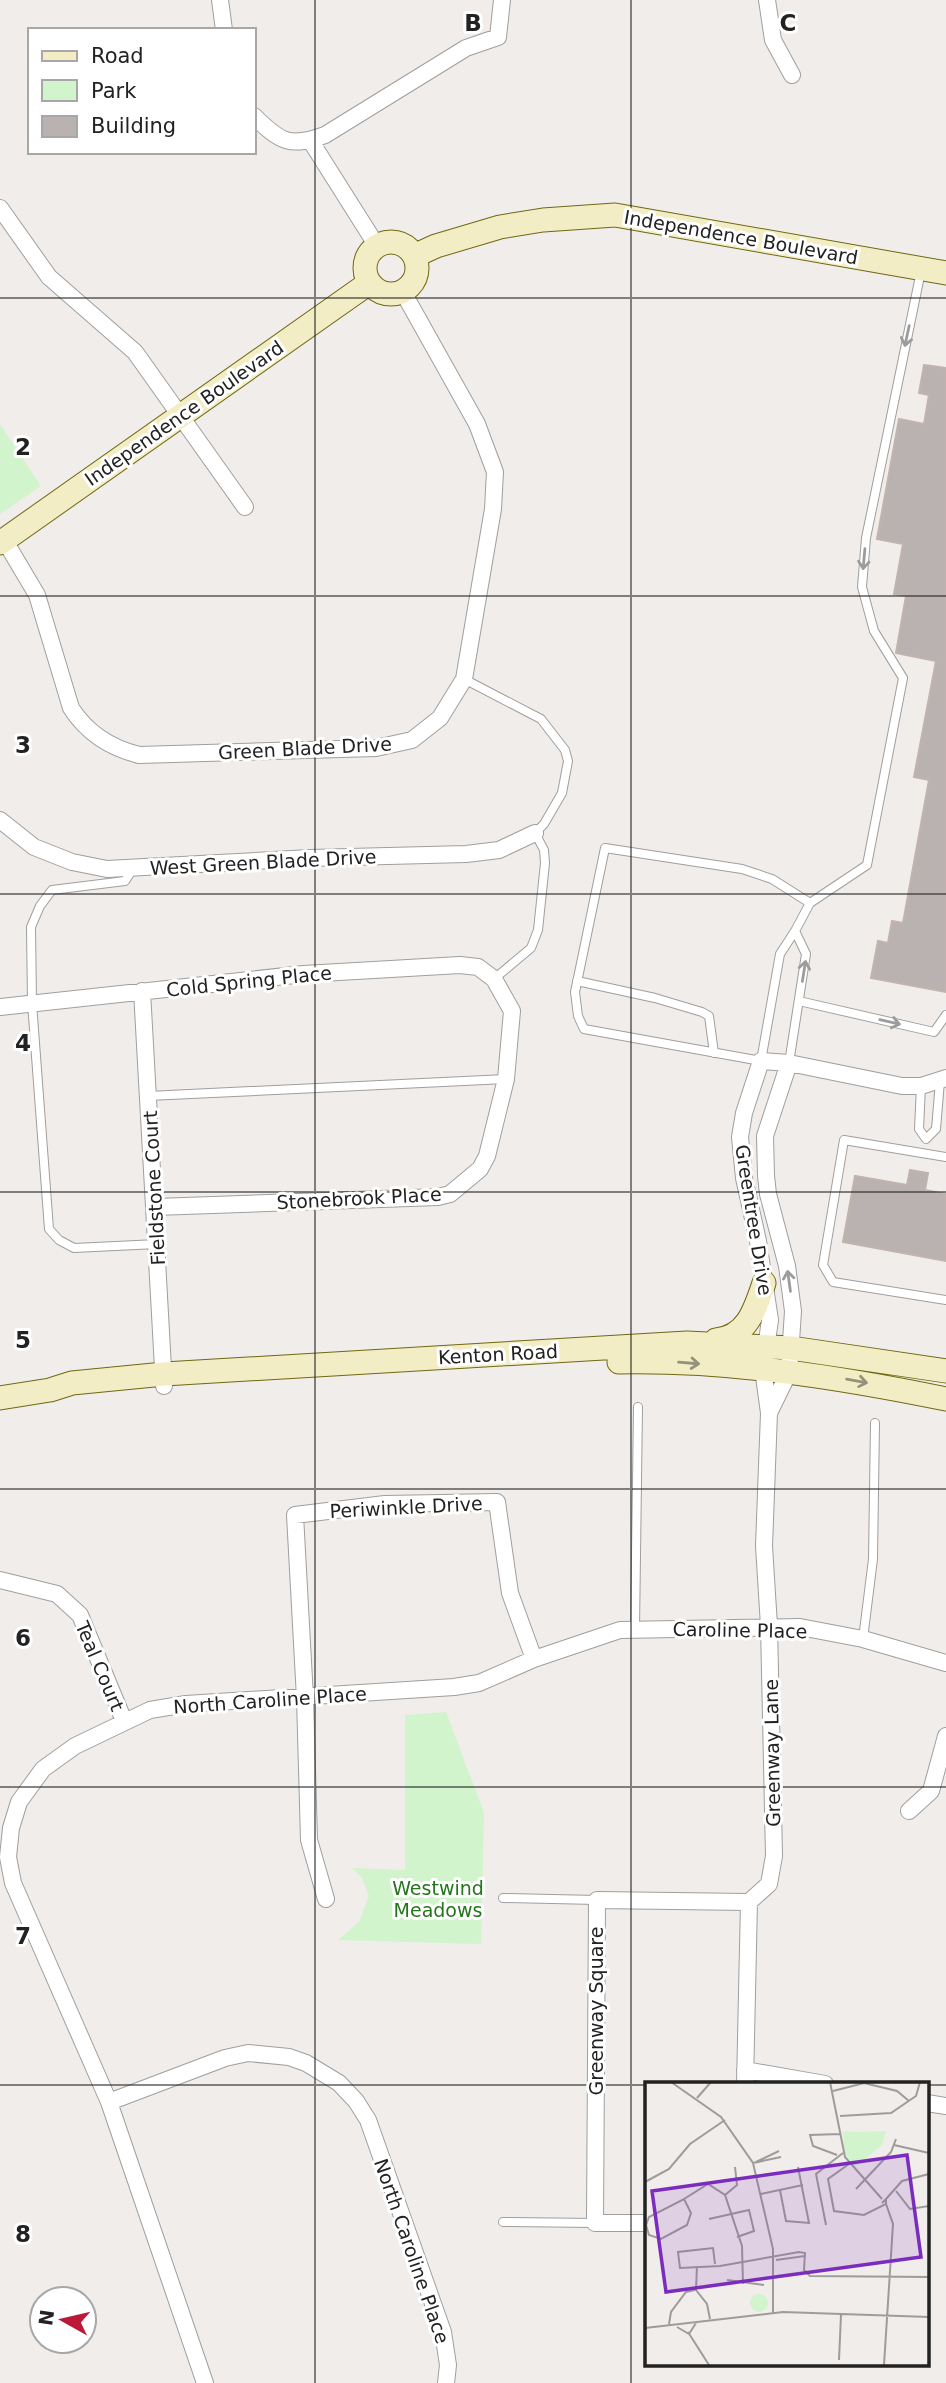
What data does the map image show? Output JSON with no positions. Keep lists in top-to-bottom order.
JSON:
{
  "streets": {
    "main road": ["Independence Boulevard", "Kenton Road"],
    "street": [
      "Green Blade Drive",
      "West Green Blade Drive",
      "Cold Spring Place",
      "Fieldstone Court",
      "Stonebrook Place",
      "Greentree Drive",
      "Periwinkle Drive",
      "Caroline Place",
      "Teal Court",
      "North Caroline Place",
      "Greenway Lane",
      "Greenway Square"
    ]
  },
  "crossings": [
    ["Independence Boulevard", "Green Blade Drive"],
    ["Cold Spring Place", "Fieldstone Court"],
    ["Cold Spring Place", "Stonebrook Place"],
    ["Fieldstone Court", "Stonebrook Place"],
    ["Fieldstone Court", "Kenton Road"],
    ["Greentree Drive", "Kenton Road"],
    ["Greentree Drive", "Greenway Lane"],
    ["Kenton Road", "Greenway Lane"],
    ["Periwinkle Drive", "Caroline Place"],
    ["Periwinkle Drive", "North Caroline Place"],
    ["Caroline Place", "North Caroline Place"],
    ["Caroline Place", "Greenway Lane"],
    ["Teal Court", "North Caroline Place"],
    ["Greenway Lane", "Greenway Square"]
  ],
  "parks": ["Westwind Meadows"],
  "legend": ["Road", "Park", "Building"],
  "north": "left",
  "grid": {
    "columns": ["B", "C"],
    "rows": [
      "2",
      "3",
      "4",
      "5",
      "6",
      "7",
      "8"
    ]
  }
}
